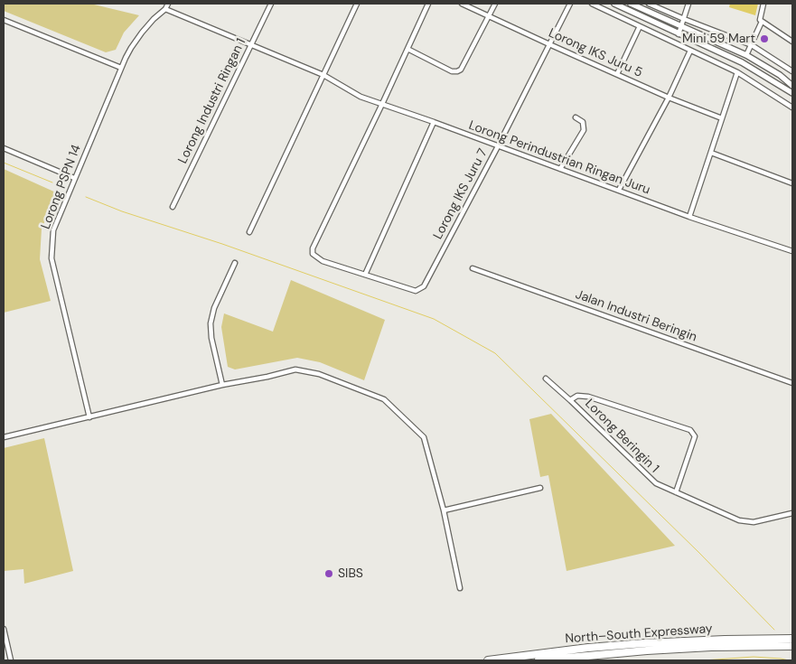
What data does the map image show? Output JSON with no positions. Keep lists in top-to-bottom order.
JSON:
{
  "streets": {
    "highway": ["North–South Expressway"],
    "street": [
      "Lorong IKS Juru 5",
      "Lorong Industri Ringan 1",
      "Lorong Perindustrian Ringan Juru",
      "Lorong PSPN 14",
      "Lorong IKS Juru 7",
      "Jalan Industri Beringin",
      "Lorong Beringin 1"
    ]
  },
  "crossings": [
    ["Lorong IKS Juru 5", "Lorong IKS Juru 7"],
    ["Lorong Industri Ringan 1", "Lorong Perindustrian Ringan Juru"],
    ["Lorong Perindustrian Ringan Juru", "Lorong PSPN 14"],
    ["Lorong Perindustrian Ringan Juru", "Lorong IKS Juru 7"]
  ],
  "places": ["Mini 59 Mart", "SIBS"]
}
